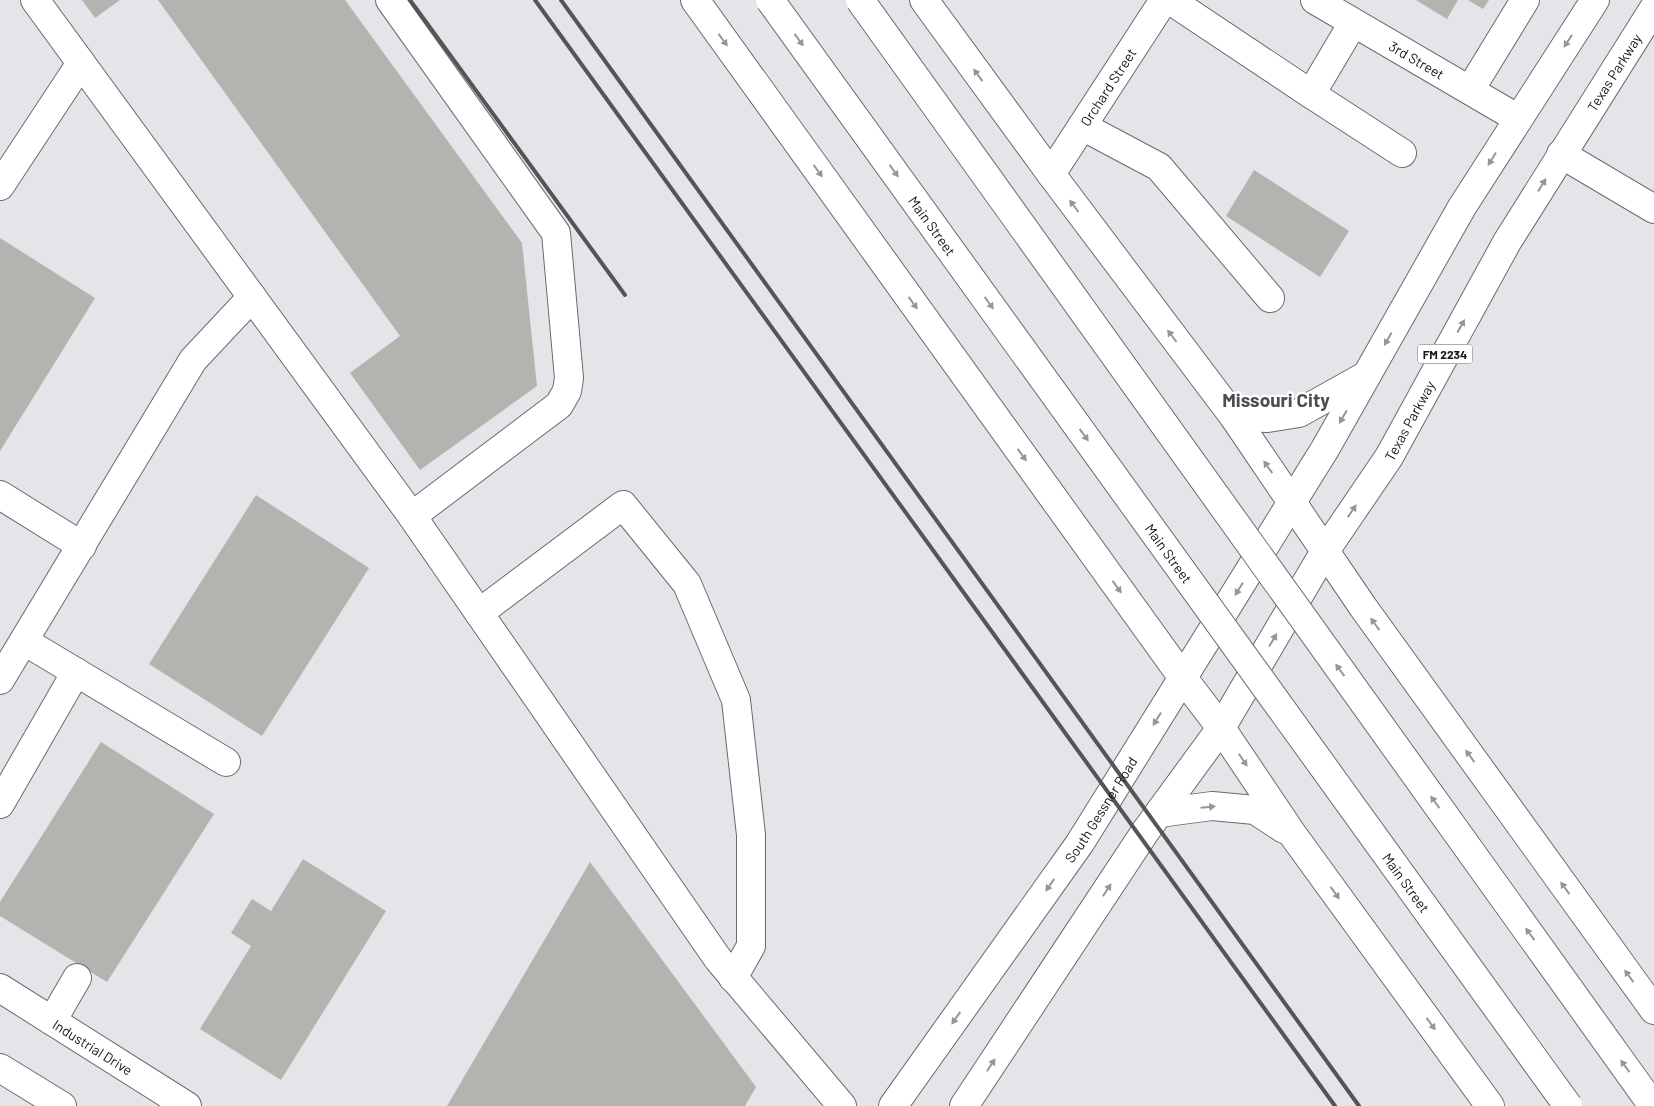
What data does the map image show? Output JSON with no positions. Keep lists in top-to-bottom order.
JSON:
{
  "streets": {
    "main road": [
      "3rd Street",
      "Texas Parkway",
      "Orchard Street",
      "Main Street",
      "FM 2234",
      "South Gessner Road",
      "Industrial Drive"
    ]
  },
  "districts": ["Missouri City"]
}
